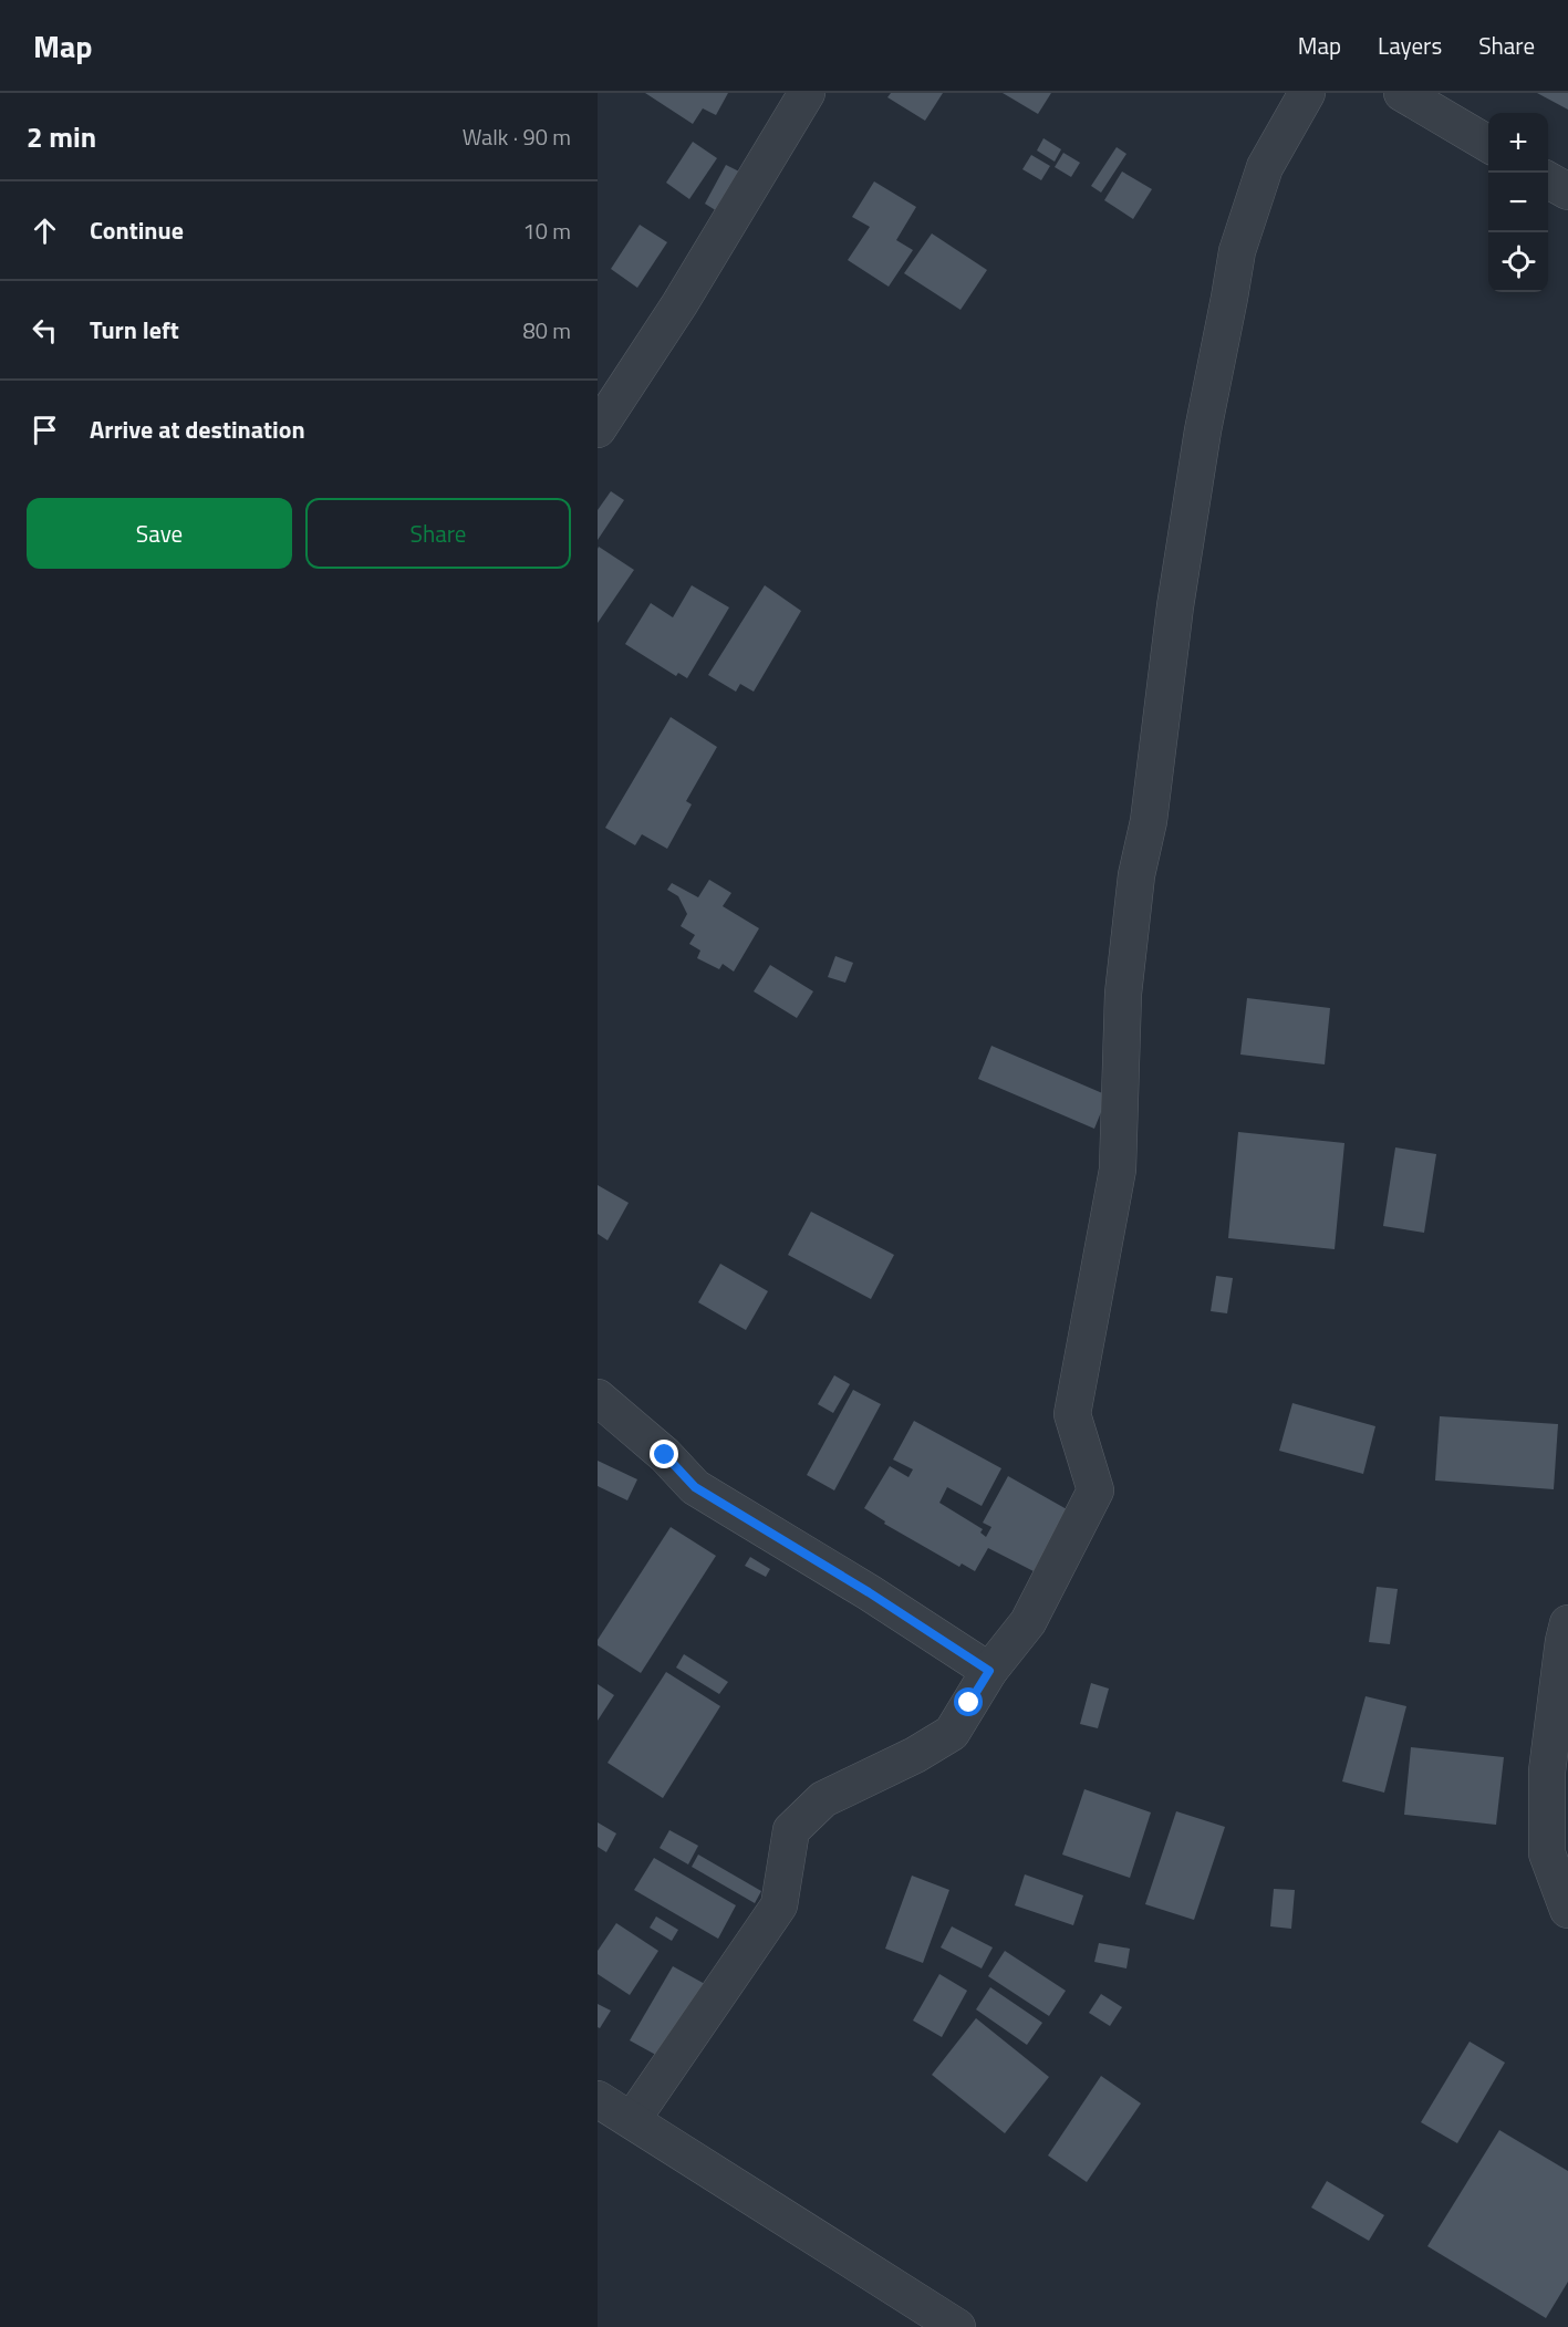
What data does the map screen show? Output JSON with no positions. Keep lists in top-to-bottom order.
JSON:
{
  "page": {
    "header": "Map",
    "nav": ["Map", "Layers", "Share"],
    "heading": ["2 min", "Walk · 90 m"],
    "map_buttons": ["+", "−"],
    "list": [
      ["Continue", "10 m"],
      ["Turn left", "80 m"],
      "Arrive at destination"
    ],
    "buttons": ["Save", "Share"]
  }
}
